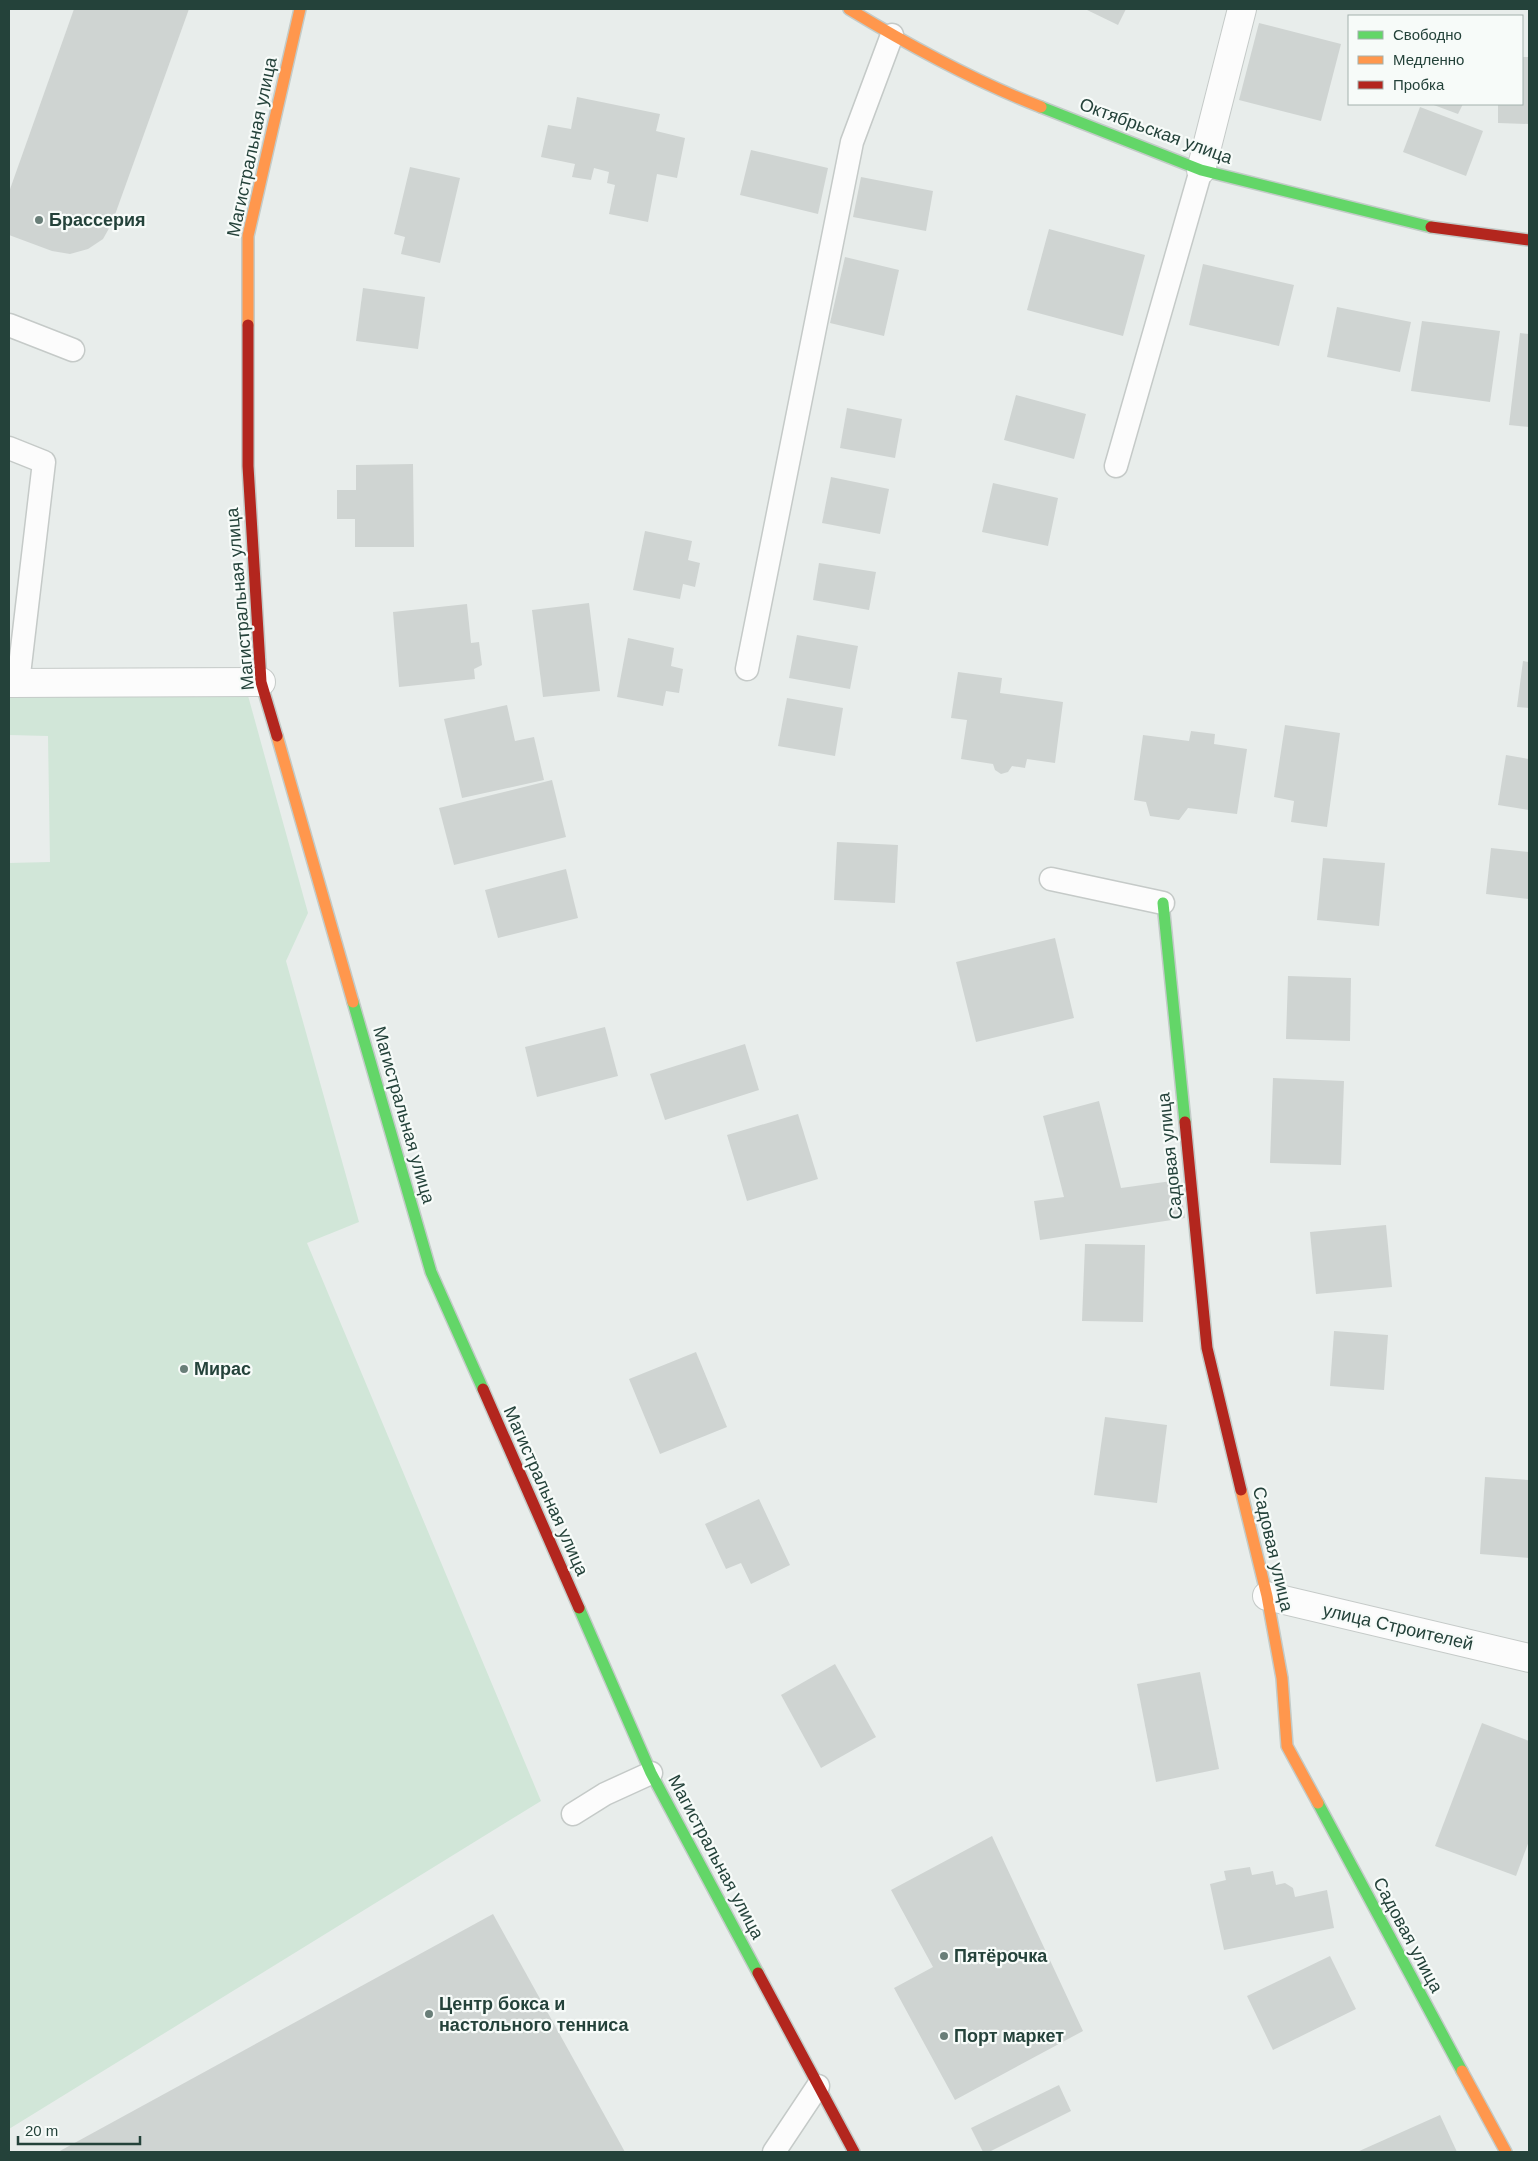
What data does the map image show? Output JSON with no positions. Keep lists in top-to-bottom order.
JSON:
{
  "streets": {
    "street": [
      "Октябрьская улица",
      "Магистральная улица",
      "Садовая улица",
      "улица Строителей"
    ]
  },
  "crossings": [
    ["Садовая улица", "улица Строителей"]
  ],
  "places": [
    "Брассерия",
    "Мирас",
    "Пятёрочка",
    "Центр бокса и настольного тенниса",
    "Порт маркет"
  ],
  "legend": ["Свободно", "Медленно", "Пробка"],
  "scale_bar": "20 m"
}
